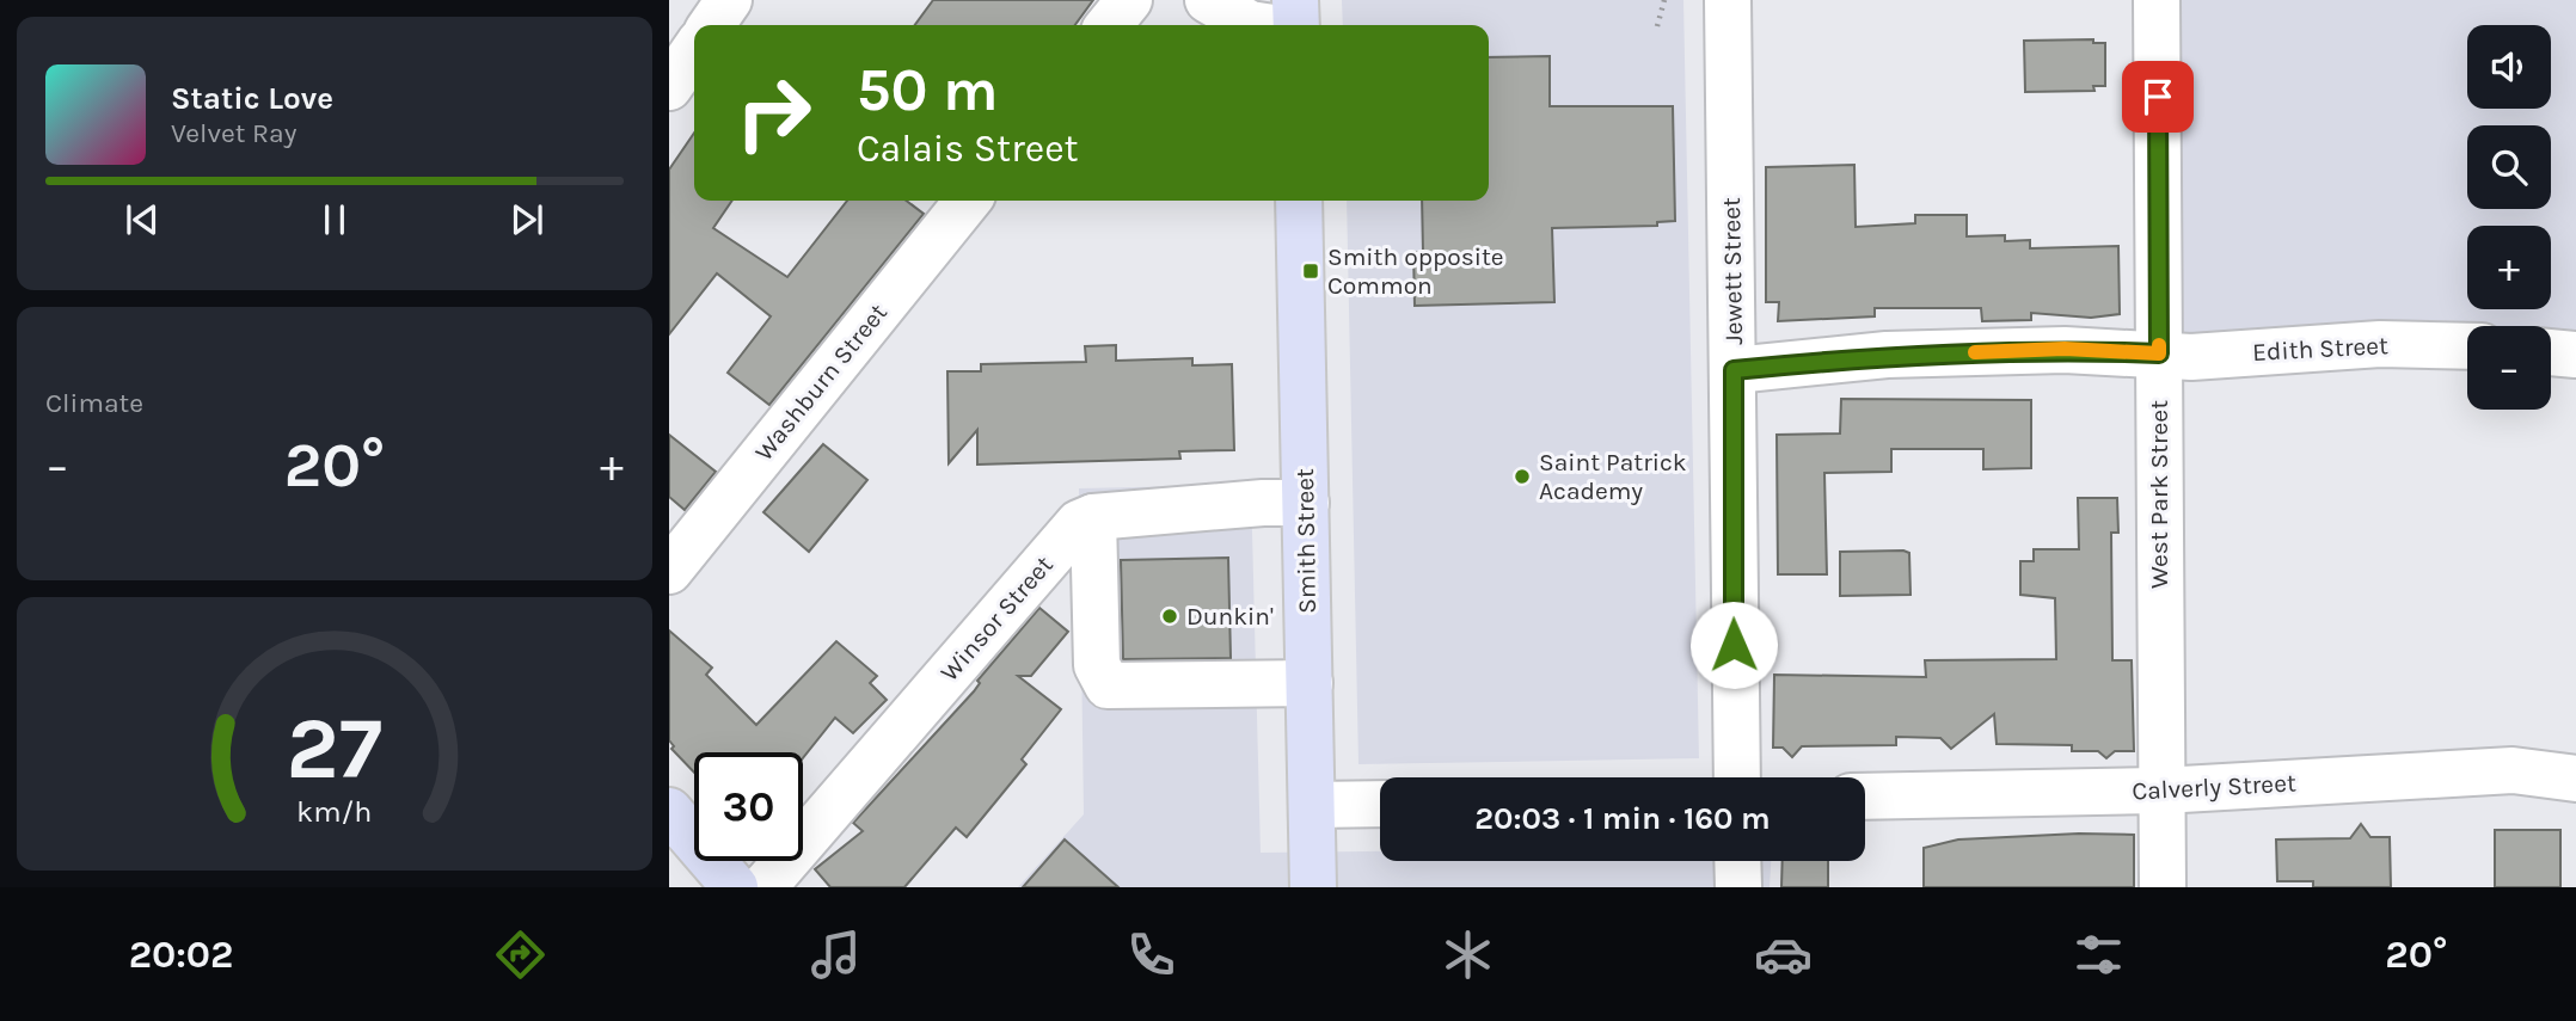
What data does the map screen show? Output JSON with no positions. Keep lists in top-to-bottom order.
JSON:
{
  "streets": {
    "main road": ["Smith Street"],
    "street": [
      "Jewett Street",
      "Edith Street",
      "Washburn Street",
      "West Park Street",
      "Winsor Street",
      "Calverly Street"
    ]
  },
  "crossings": [
    ["Jewett Street", "Edith Street"],
    ["Edith Street", "West Park Street"],
    ["West Park Street", "Calverly Street"]
  ],
  "places": {
    "transit": ["Smith opposite Common"],
    "other": ["Saint Patrick Academy", "Dunkin'"]
  },
  "page": {
    "map_buttons": ["+", "−"],
    "turn": ["50 m", "Calais Street"],
    "song": ["Static Love", "Velvet Ray"],
    "tile": "Climate",
    "heat": ["−", "20°", "+"],
    "limit": "30",
    "trip": "20:03 · 1 min · 160 m",
    "tabs": ["20:02", "20°"],
    "gauge": ["27", "km/h"]
  }
}
